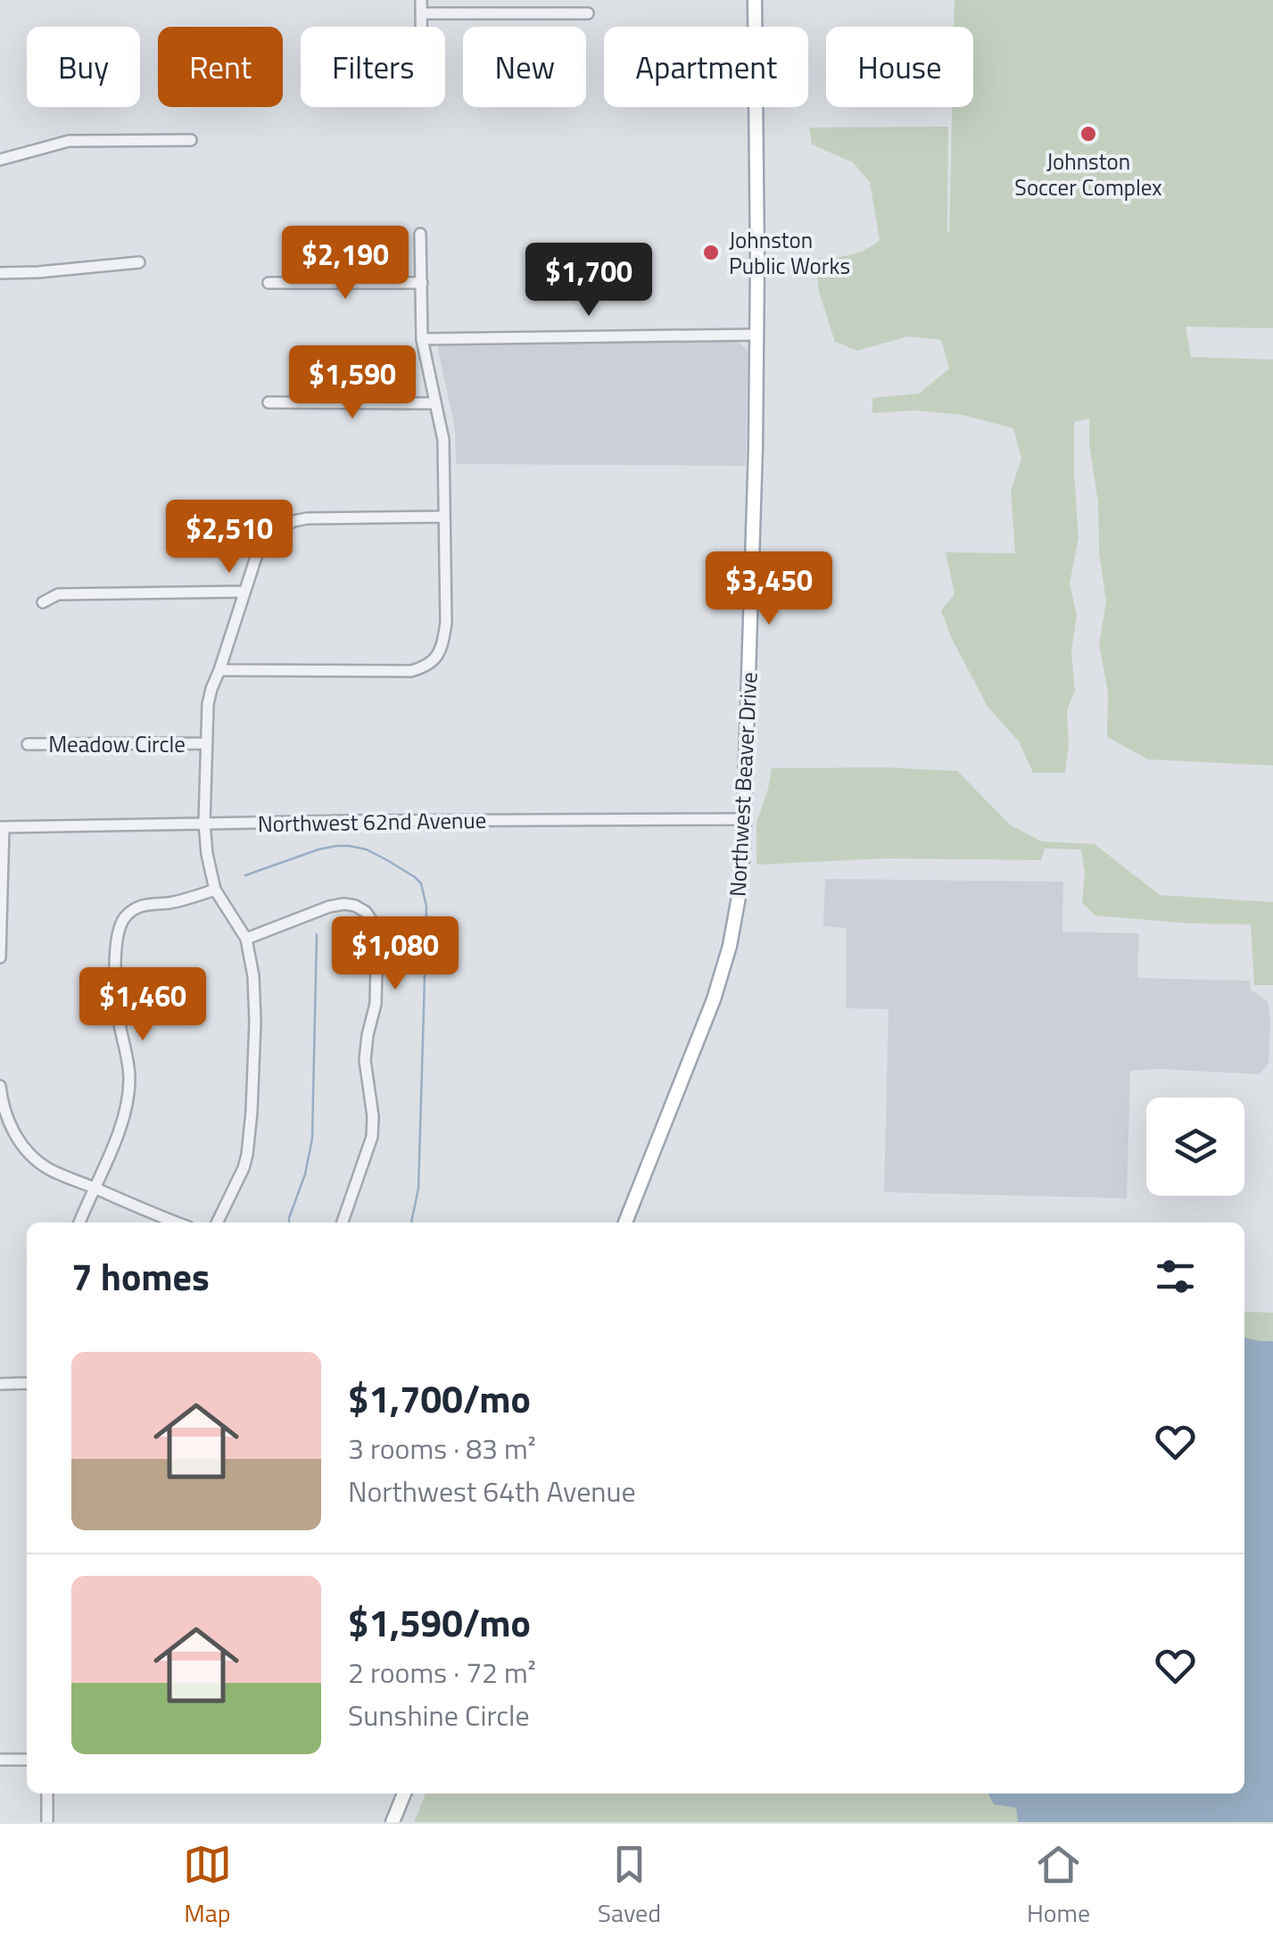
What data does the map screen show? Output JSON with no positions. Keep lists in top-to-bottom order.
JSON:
{
  "streets": {
    "main road": ["Northwest Beaver Drive"],
    "street": ["Meadow Circle", "Northwest 62nd Avenue"]
  },
  "crossings": [
    ["Northwest Beaver Drive", "Northwest 62nd Avenue"]
  ],
  "places": ["Johnston Soccer Complex", "Johnston Public Works"],
  "page": {
    "chip": [
      "Buy",
      "Rent",
      "Filters",
      "New",
      "Apartment",
      "House"
    ],
    "price": [
      "$2,190",
      "$1,700",
      "$1,590",
      "$2,510",
      "$3,450",
      "$1,080",
      "$1,460"
    ],
    "heading": "7 homes",
    "list": [
      {
        "name": "$1,700/mo",
        "note": "3 rooms · 83 m² · Northwest 64th Avenue"
      },
      {
        "name": "$1,590/mo",
        "note": "2 rooms · 72 m² · Sunshine Circle"
      }
    ],
    "tabs": ["Map", "Saved", "Home"]
  }
}
